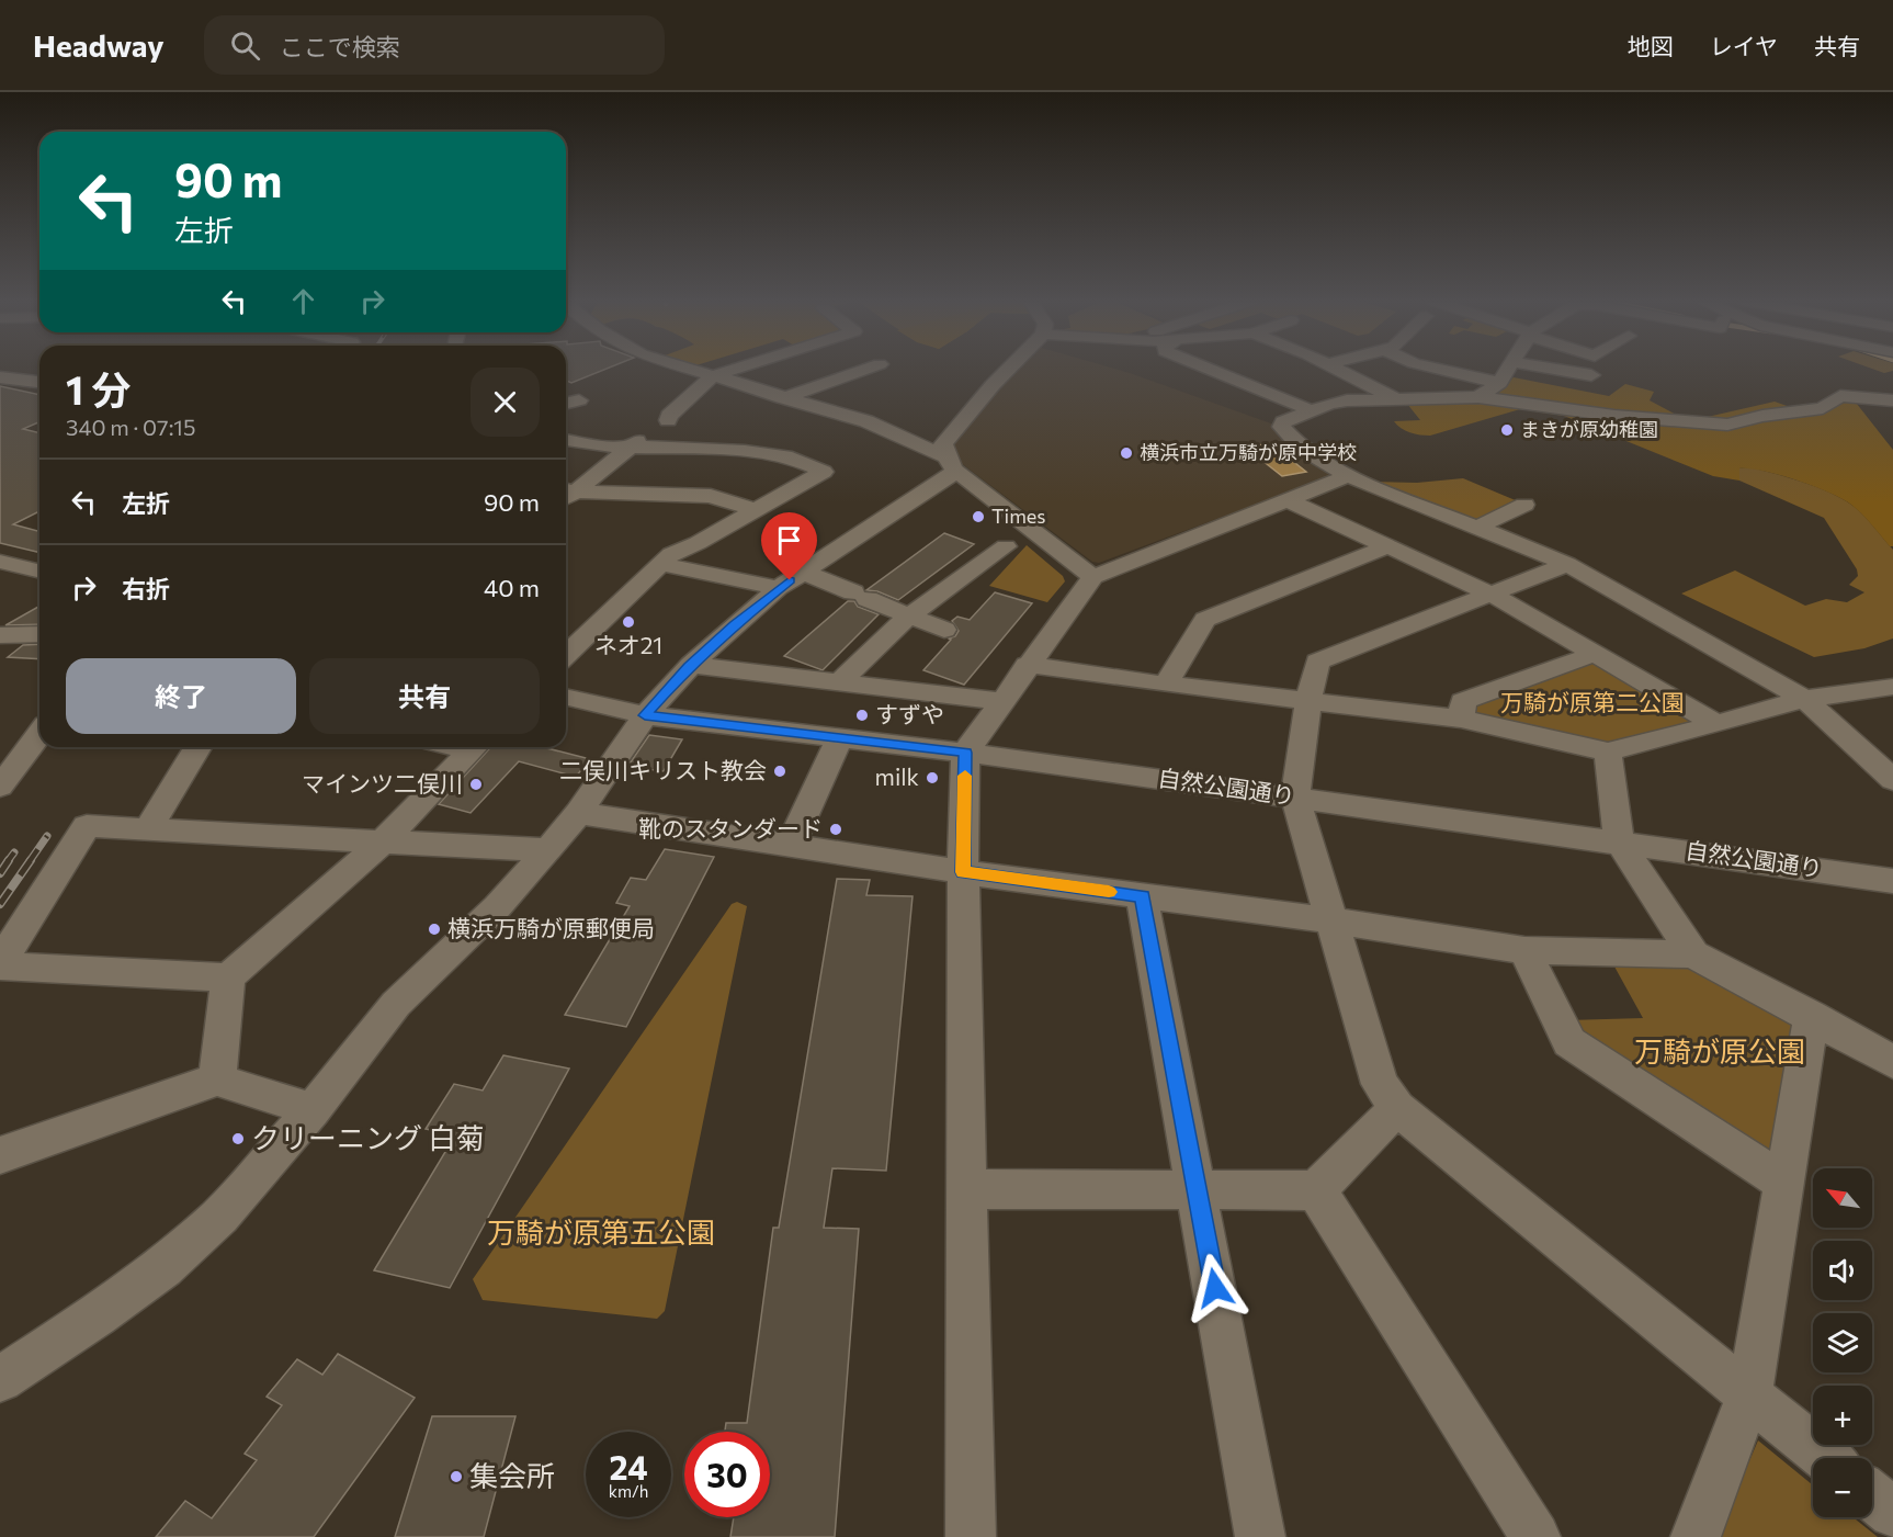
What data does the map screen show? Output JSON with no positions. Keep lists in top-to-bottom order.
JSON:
{
  "streets": {
    "street": ["自然公園通り"]
  },
  "parks": ["万騎が原第二公園", "万騎が原公園", "万騎が原第五公園"],
  "places": [
    "まきが原幼稚園",
    "横浜市立万騎が原中学校",
    "Times",
    "ネオ21",
    "すずや",
    "二俣川キリスト教会",
    "milk",
    "マインツ二俣川",
    "靴のスタンダード",
    "横浜万騎が原郵便局",
    "クリーニング 白菊",
    "集会所"
  ],
  "north": "top left",
  "page": {
    "header": "Headway",
    "search": "ここで検索",
    "nav": ["地図", "レイヤ", "共有"],
    "turn": ["90 m", "左折"],
    "heading": ["1 分", "340 m · 07:15"],
    "list": [
      {
        "name": "左折",
        "value": "90 m"
      },
      {
        "name": "右折",
        "value": "40 m"
      }
    ],
    "buttons": ["終了", "共有"],
    "map_buttons": ["+", "−"],
    "speed": "24 km/h",
    "limit": "30"
  }
}
